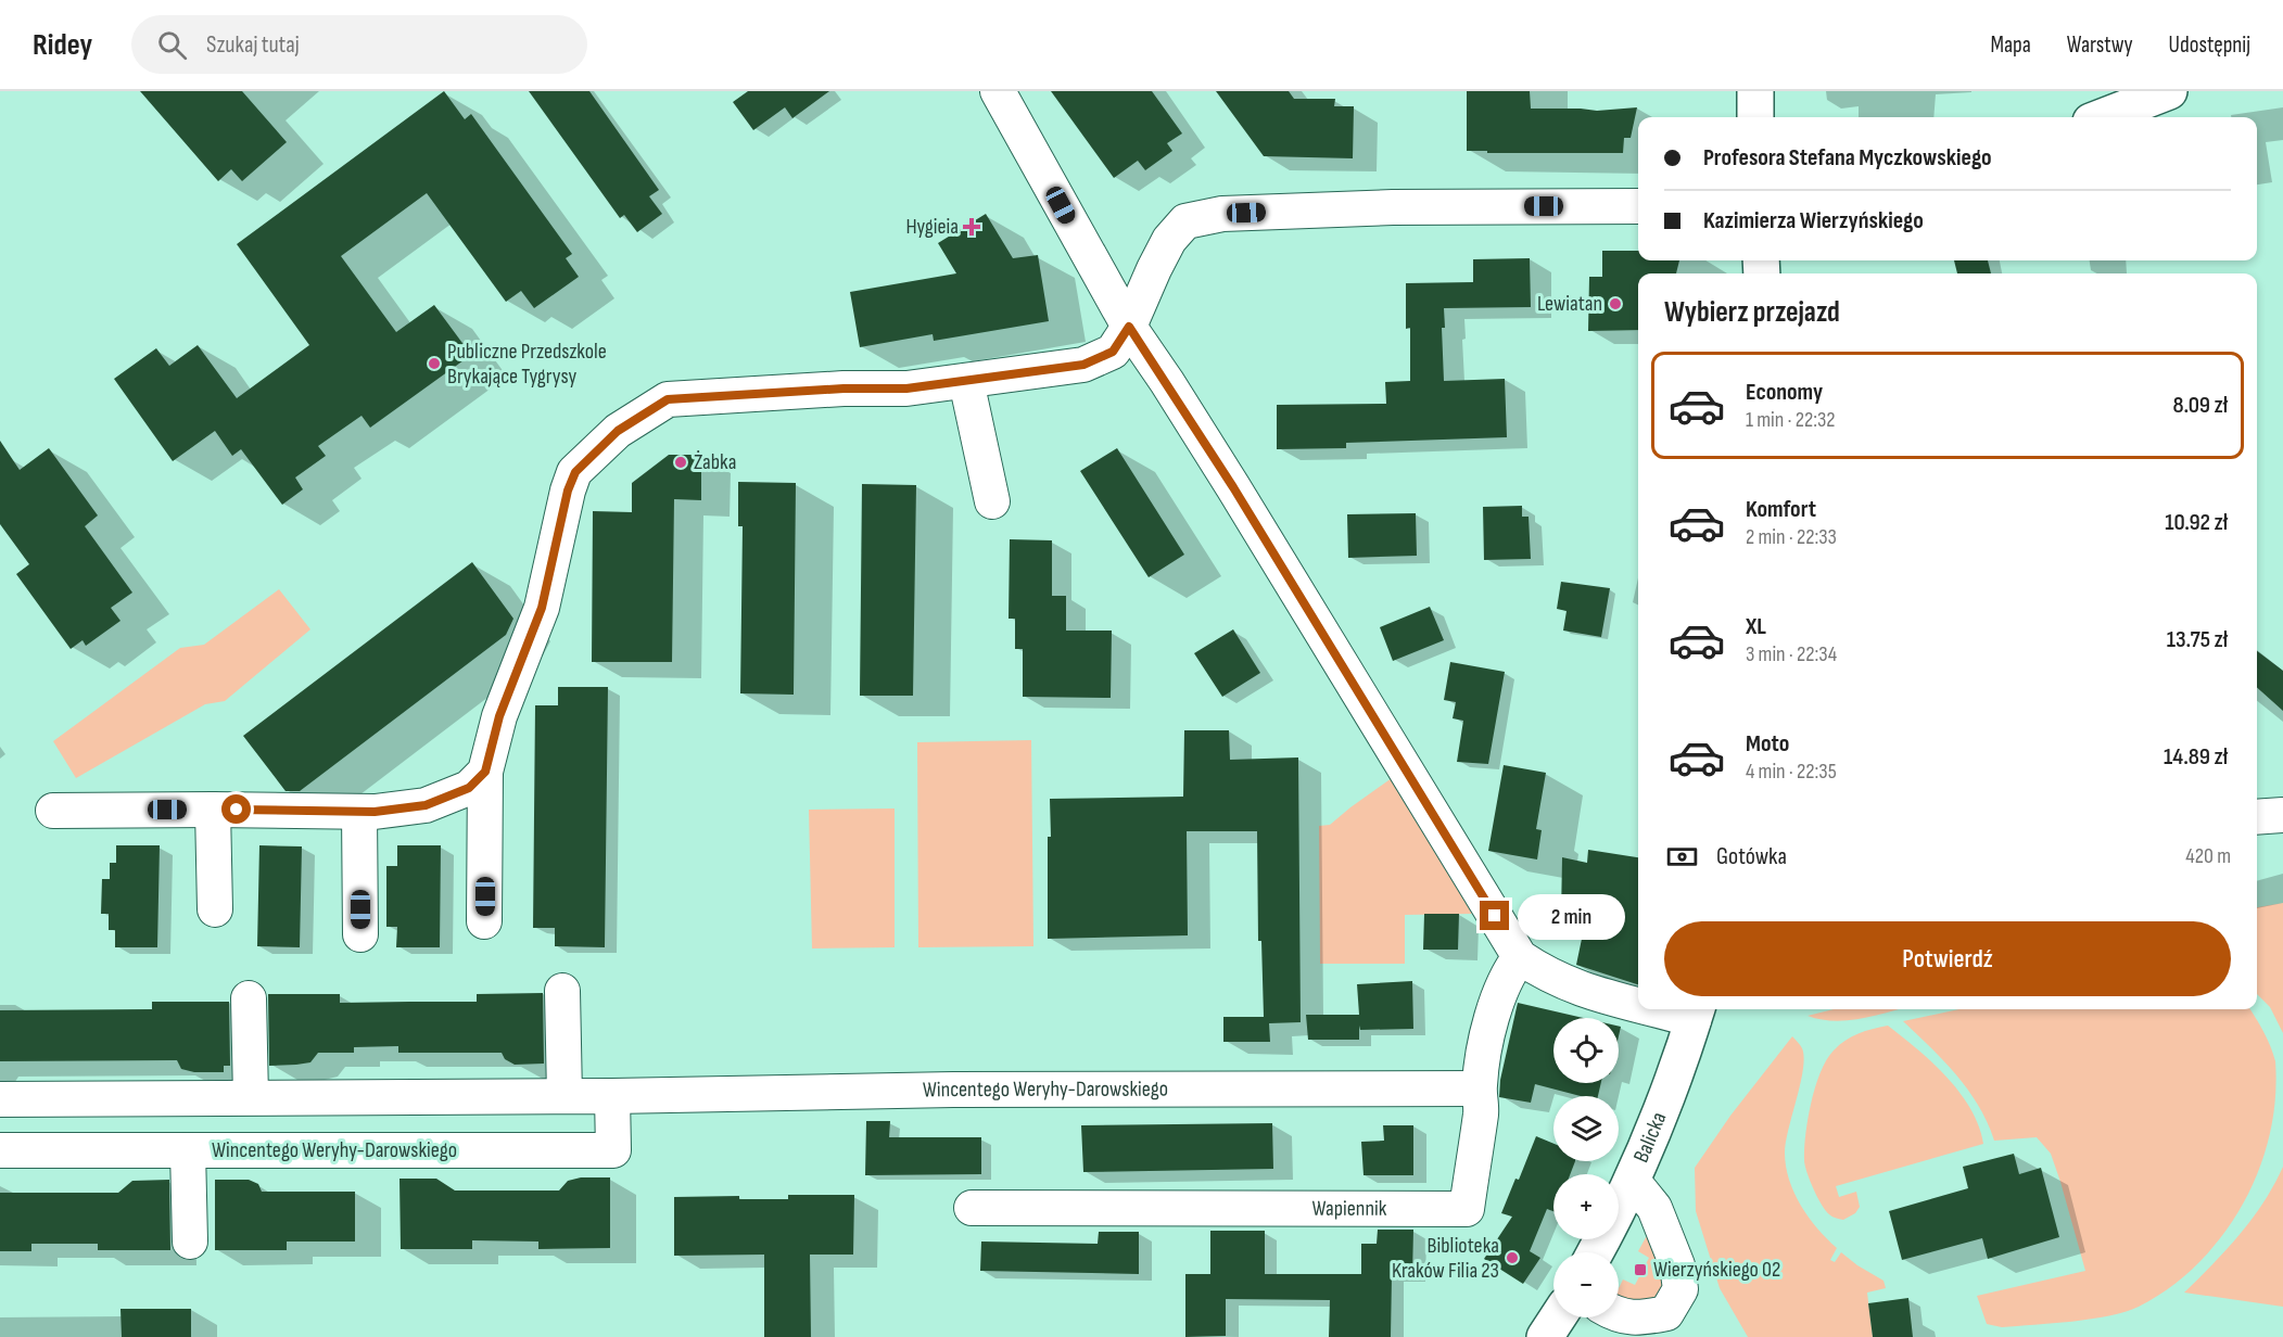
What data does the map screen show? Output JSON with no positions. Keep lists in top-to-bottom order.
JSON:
{
  "streets": {
    "street": ["Wincentego Weryhy-Darowskiego", "Balicka", "Wapiennik"]
  },
  "crossings": [
    ["Wincentego Weryhy-Darowskiego", "Wapiennik"]
  ],
  "places": {
    "health": ["Hygieia"],
    "other": [
      "Lewiatan",
      "Publiczne Przedszkole Brykające Tygrysy",
      "Żabka",
      "Biblioteka Kraków Filia 23"
    ],
    "transit": ["Wierzyńskiego 02"]
  },
  "page": {
    "header": "Ridey",
    "search": "Szukaj tutaj",
    "nav": ["Mapa", "Warstwy", "Udostępnij"],
    "banner": ["Profesora Stefana Myczkowskiego", "Kazimierza Wierzyńskiego"],
    "heading": "Wybierz przejazd",
    "list": [
      {
        "name": "Economy",
        "note": "1 min · 22:32",
        "value": "8.09 zł"
      },
      {
        "name": "Komfort",
        "note": "2 min · 22:33",
        "value": "10.92 zł"
      },
      {
        "name": "XL",
        "note": "3 min · 22:34",
        "value": "13.75 zł"
      },
      {
        "name": "Moto",
        "note": "4 min · 22:35",
        "value": "14.89 zł"
      }
    ],
    "pay": ["Gotówka", "420 m"],
    "bubble": "2 min",
    "buttons": "Potwierdź",
    "map_buttons": ["+", "−"]
  }
}
